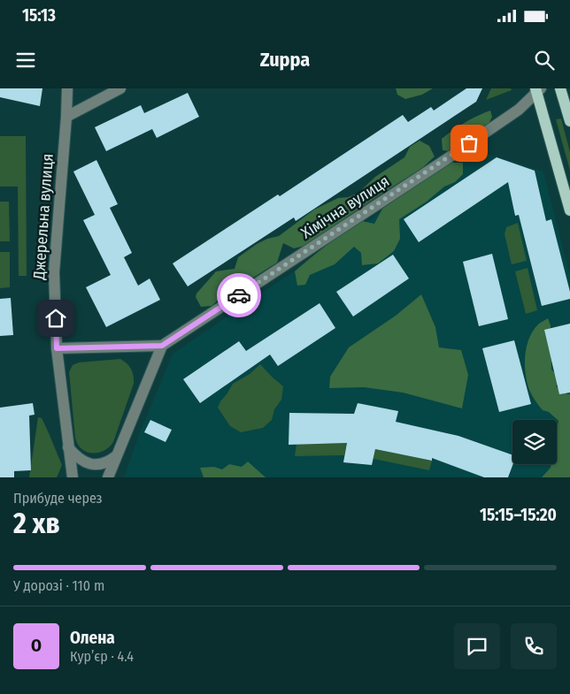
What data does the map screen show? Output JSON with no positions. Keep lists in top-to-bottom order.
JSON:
{
  "streets": {
    "street": ["Хімічна вулиця", "Джерельна вулиця"]
  },
  "page": {
    "status": "15:13",
    "header": "Zuppa",
    "heading": ["2 хв", "Прибуде через", "15:15–15:20"],
    "panel": ["Олена", "Кур’єр · 4.4"],
    "bar": "У дорозі · 110 m",
    "round": "О"
  }
}
